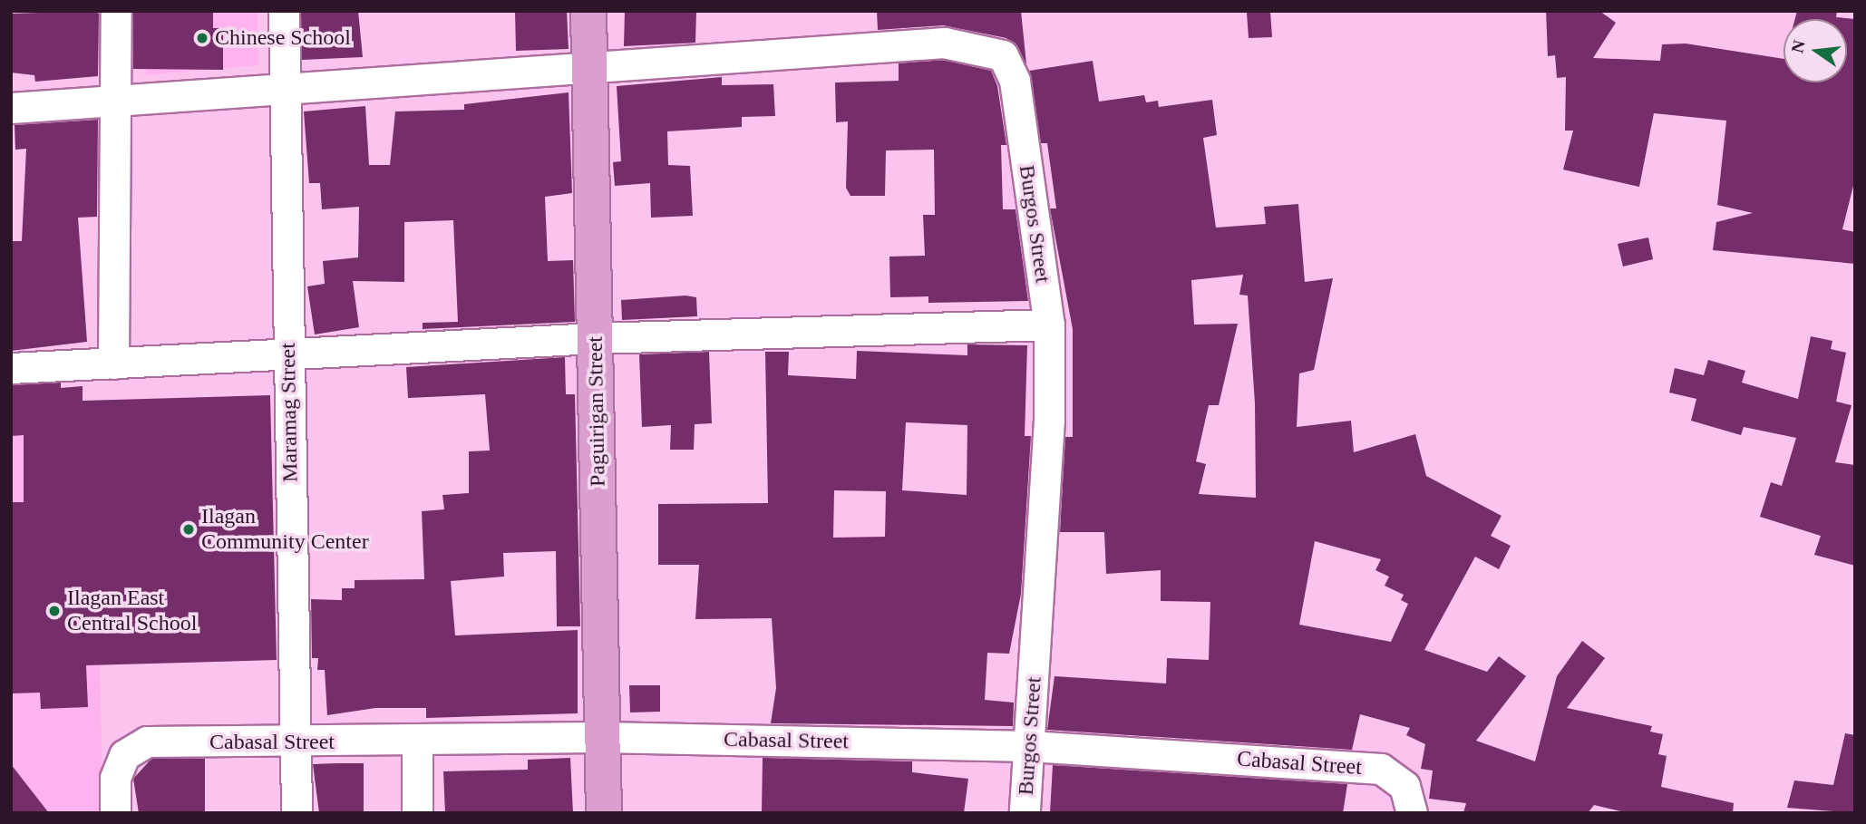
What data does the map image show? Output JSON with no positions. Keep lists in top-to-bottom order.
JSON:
{
  "streets": {
    "main road": ["Paguirigan Street"],
    "street": ["Burgos Street", "Maramag Street", "Cabasal Street"]
  },
  "crossings": [
    ["Burgos Street", "Paguirigan Street"],
    ["Burgos Street", "Cabasal Street"],
    ["Paguirigan Street", "Cabasal Street"],
    ["Maramag Street", "Cabasal Street"]
  ],
  "places": ["Chinese School", "Ilagan Community Center", "Ilagan East Central School"],
  "north": "left"
}
